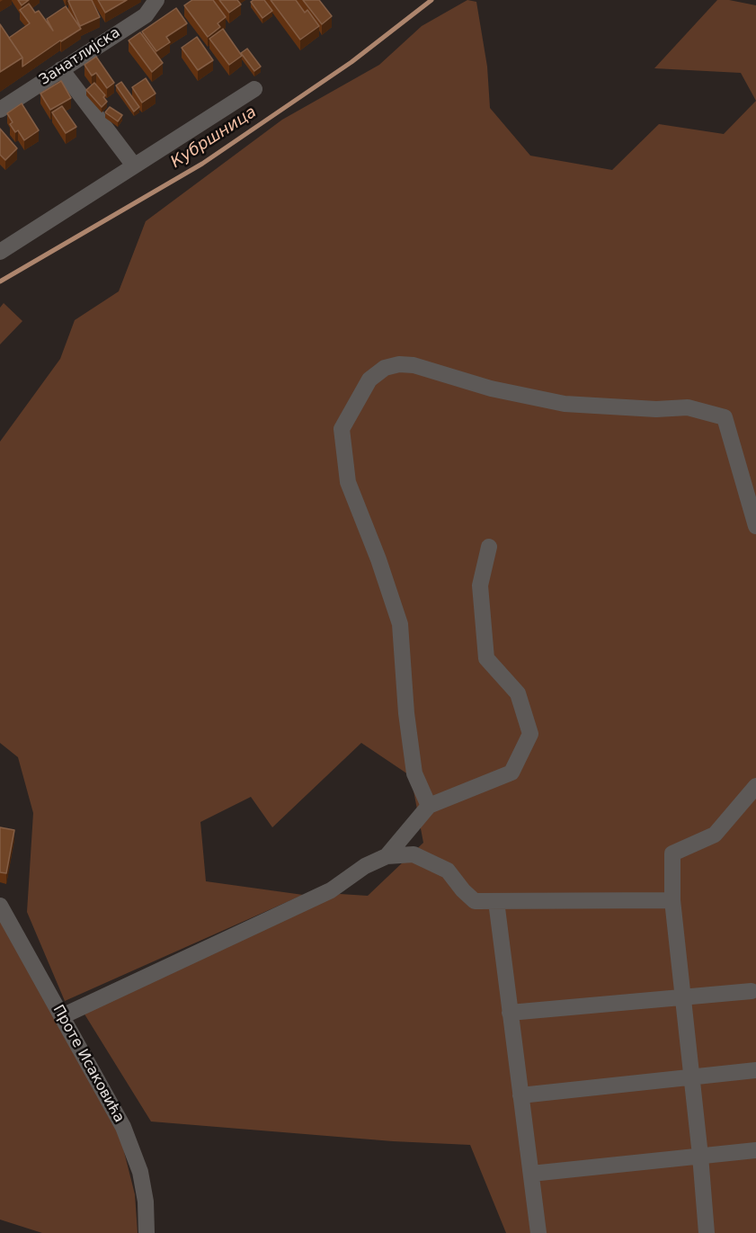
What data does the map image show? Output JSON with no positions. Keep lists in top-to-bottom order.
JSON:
{
  "streets": {
    "street": ["Занатлијска", "Проте Исаковића"]
  },
  "water": ["Кубршница"]
}
